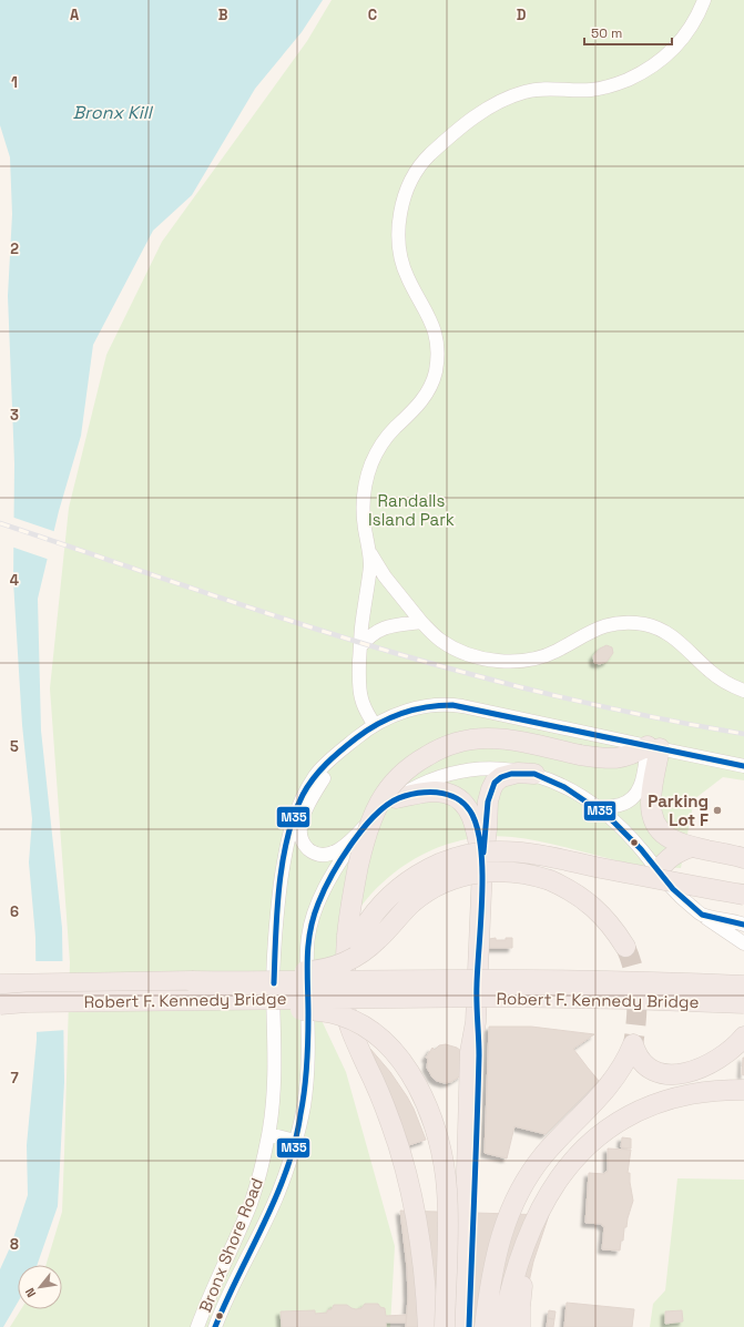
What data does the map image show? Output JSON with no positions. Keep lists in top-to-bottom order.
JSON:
{
  "streets": {
    "highway": ["Robert F. Kennedy Bridge"],
    "street": ["Bronx Shore Road"]
  },
  "water": ["Bronx Kill"],
  "parks": ["Randalls Island Park"],
  "places": ["Parking Lot F"],
  "lines": ["transit line M35"],
  "scale_bar": "50 m",
  "north": "bottom left",
  "grid": {
    "columns": [
      "A",
      "B",
      "C",
      "D"
    ],
    "rows": [
      "1",
      "2",
      "3",
      "4",
      "5",
      "6",
      "7",
      "8"
    ]
  }
}
